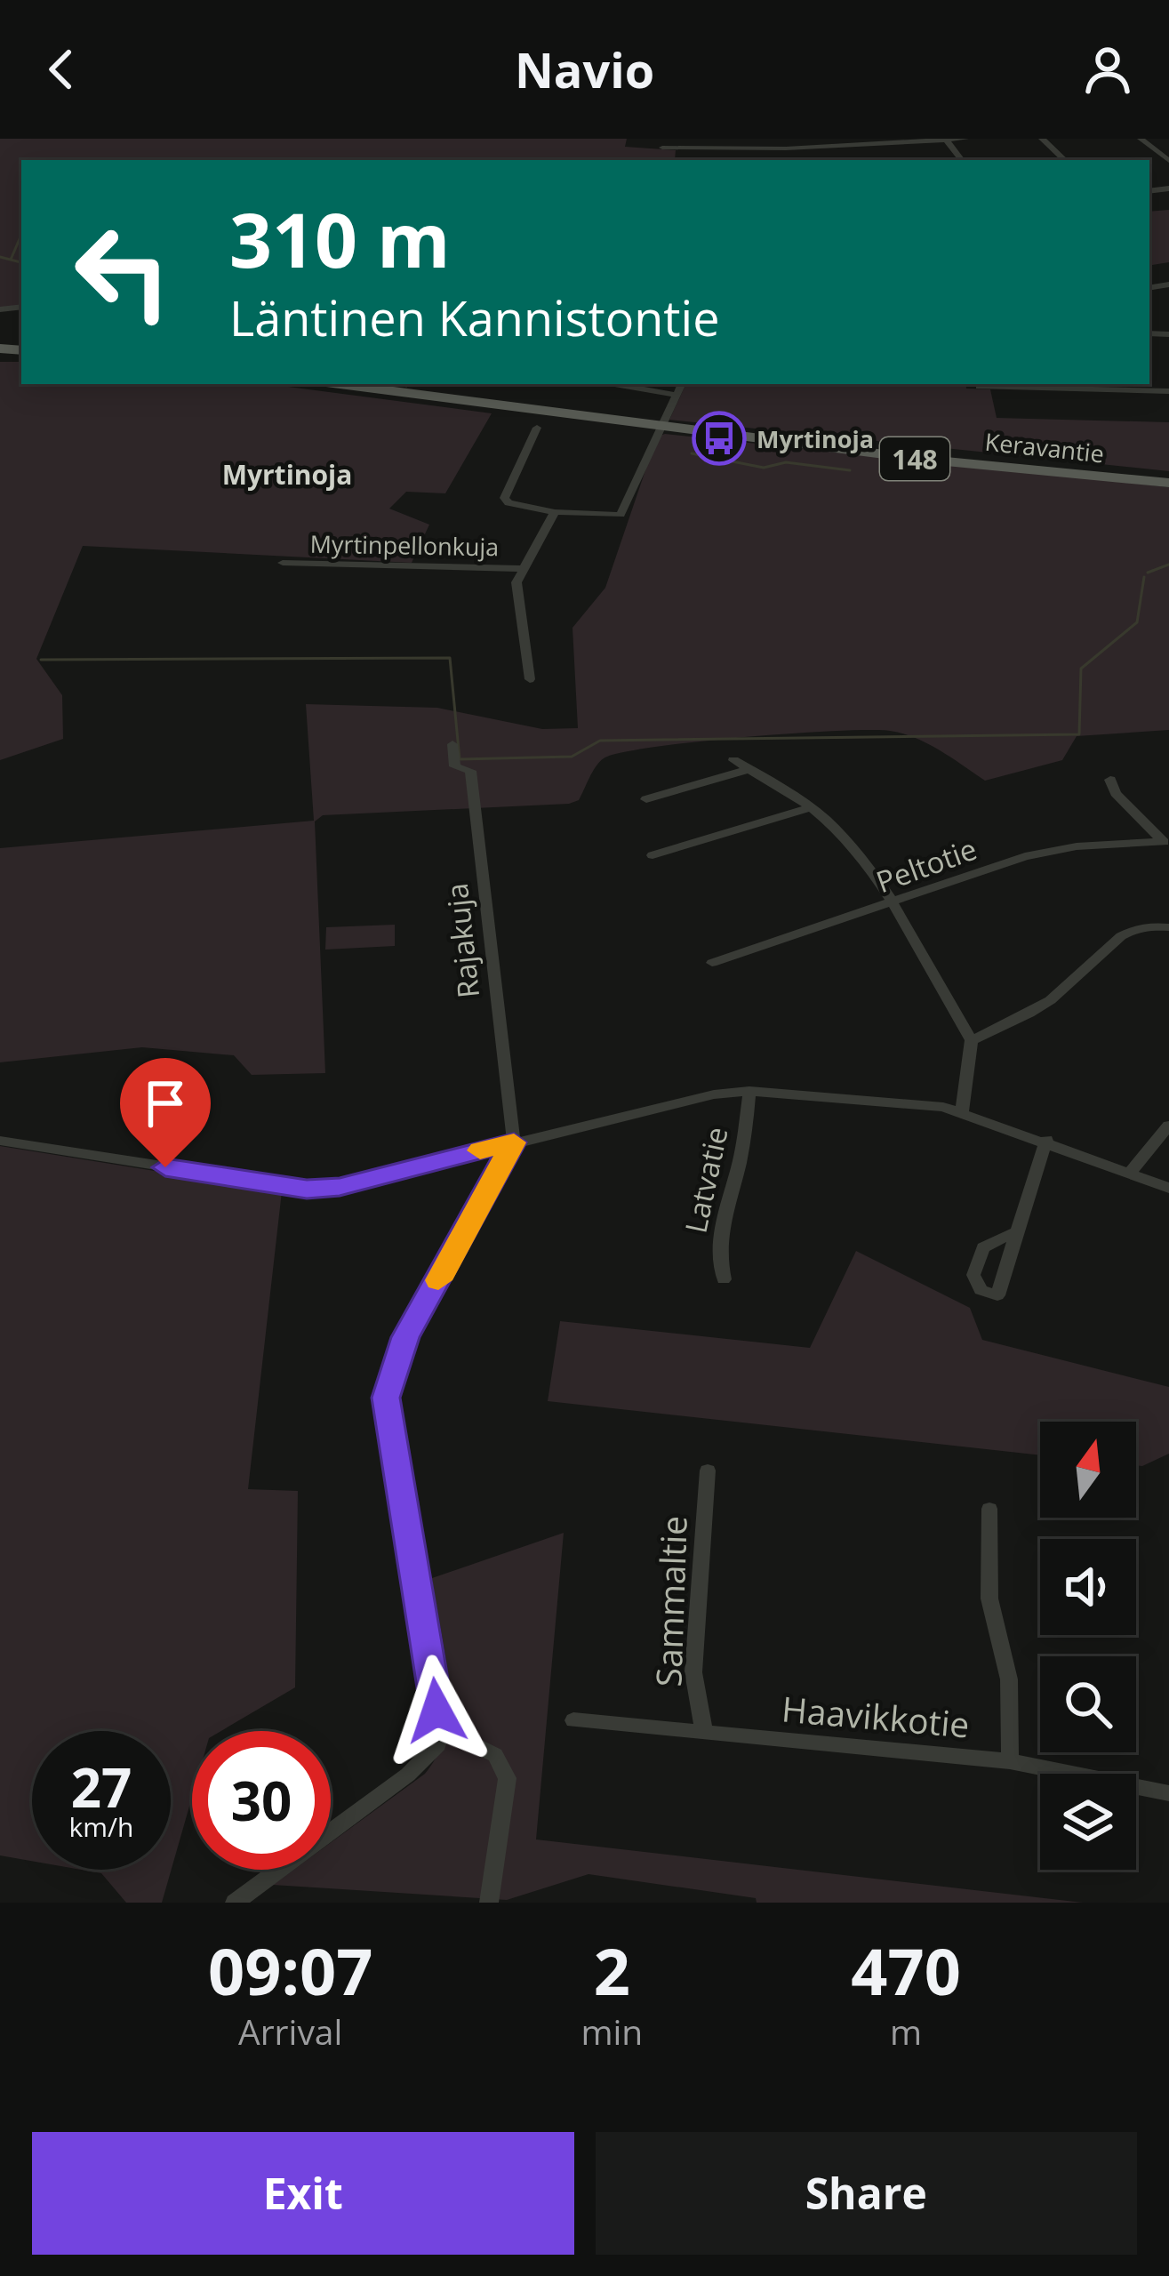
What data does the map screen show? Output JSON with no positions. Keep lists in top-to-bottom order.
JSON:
{
  "streets": {
    "main road": ["Keravantie", "148"],
    "street": [
      "Myrtinpellonkuja",
      "Peltotie",
      "Rajakuja",
      "Latvatie",
      "Sammaltie",
      "Haavikkotie"
    ]
  },
  "crossings": [
    ["Keravantie", "148"],
    ["Sammaltie", "Haavikkotie"]
  ],
  "districts": ["Myrtinoja"],
  "places": {
    "bus stop": ["Myrtinoja"]
  },
  "north": "top",
  "page": {
    "header": "Navio",
    "turn": ["310 m", "Läntinen Kannistontie"],
    "speed": "27 km/h",
    "limit": "30",
    "eta": [
      "09:07",
      "Arrival",
      "2",
      "min",
      "470",
      "m"
    ],
    "buttons": ["Exit", "Share"]
  }
}
